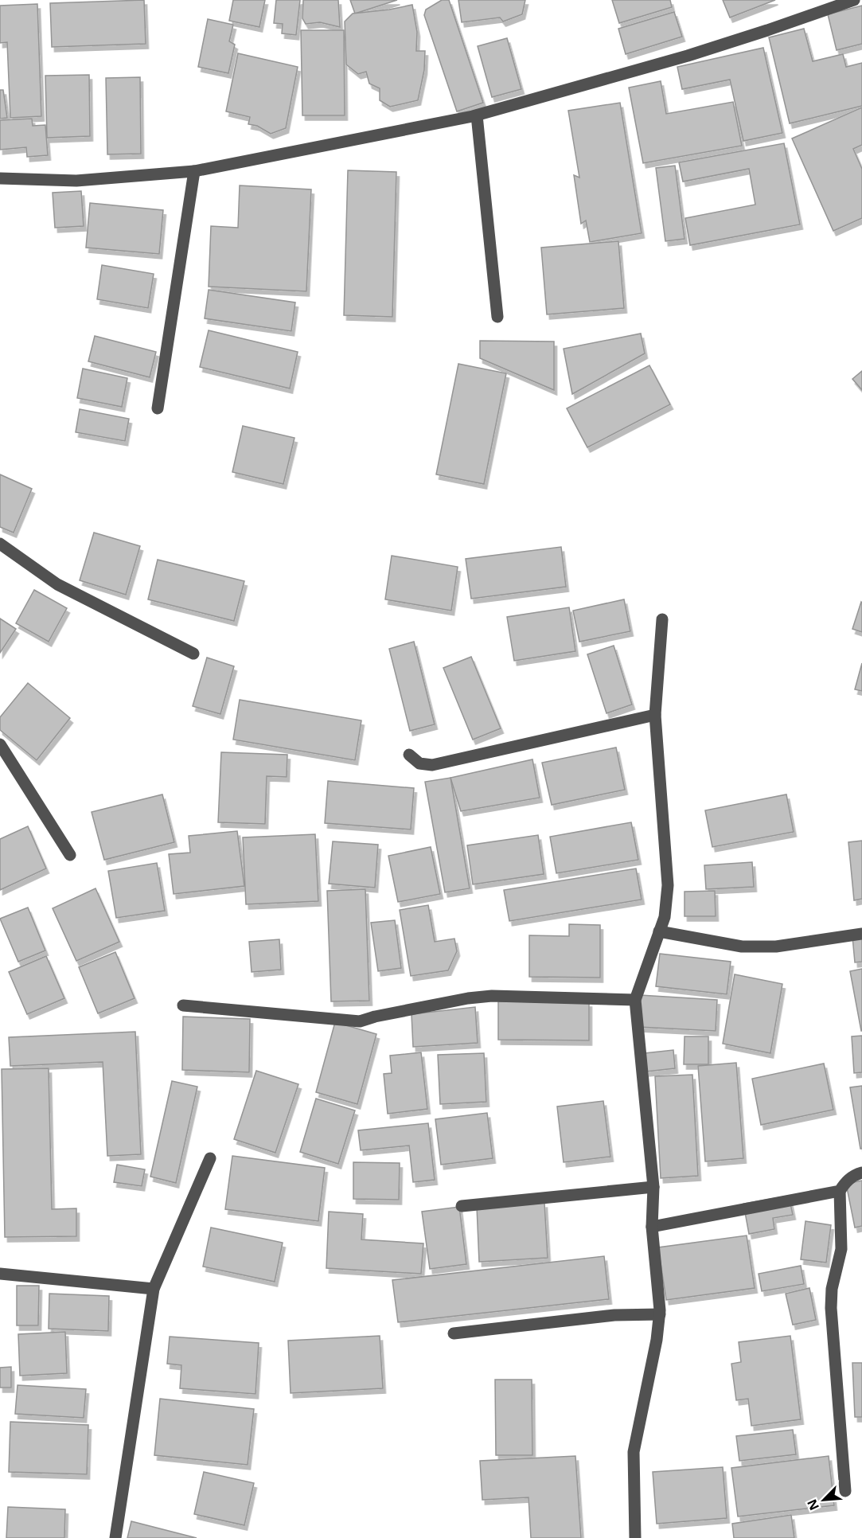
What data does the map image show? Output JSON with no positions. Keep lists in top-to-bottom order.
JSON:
{
  "north": "bottom left"
}
